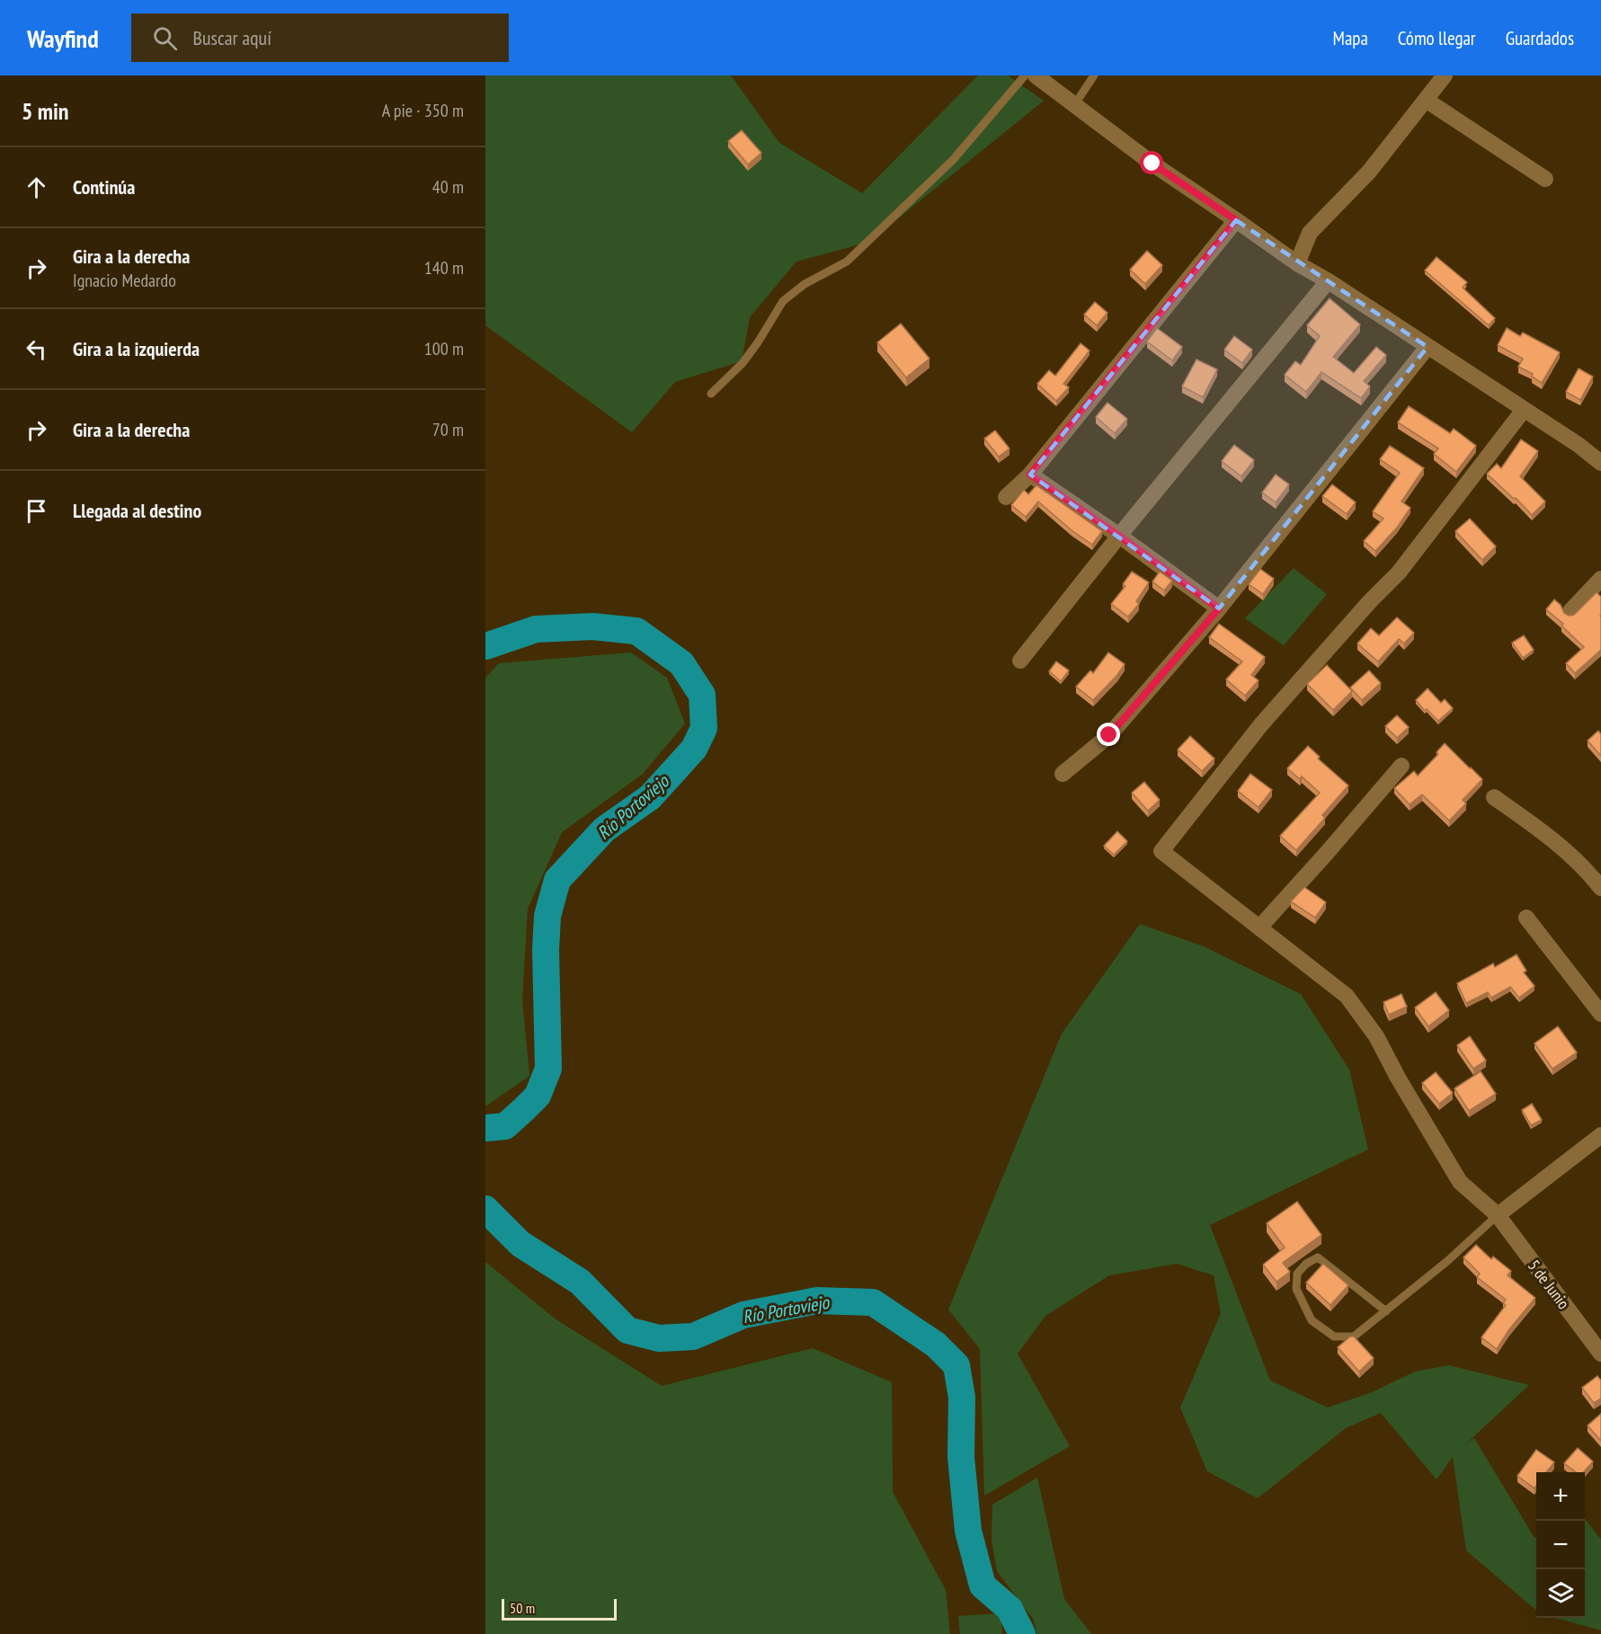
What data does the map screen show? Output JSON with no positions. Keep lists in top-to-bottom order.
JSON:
{
  "streets": {
    "street": ["5 de Junio"]
  },
  "water": ["Río Portoviejo"],
  "scale_bar": "50 m",
  "page": {
    "header": "Wayfind",
    "search": "Buscar aquí",
    "nav": ["Mapa", "Cómo llegar", "Guardados"],
    "heading": ["5 min", "A pie · 350 m"],
    "list": [
      ["Continúa", "40 m"],
      ["Gira a la derecha", "Ignacio Medardo", "140 m"],
      ["Gira a la izquierda", "100 m"],
      ["Gira a la derecha", "70 m"],
      "Llegada al destino"
    ],
    "map_buttons": ["+", "−"],
    "scale": "50 m"
  }
}
